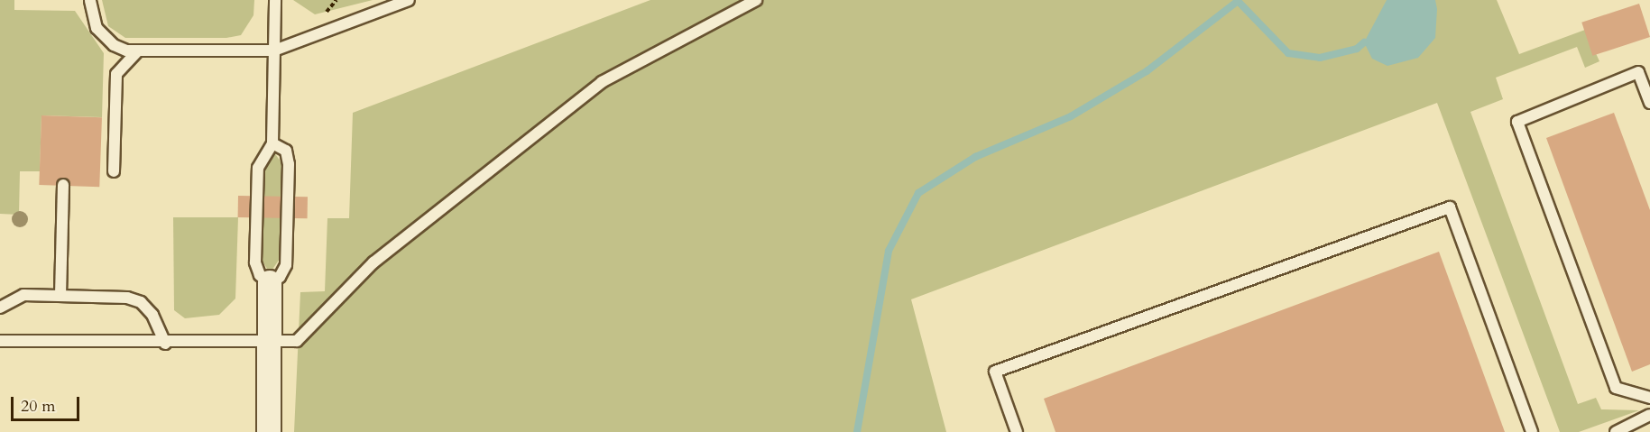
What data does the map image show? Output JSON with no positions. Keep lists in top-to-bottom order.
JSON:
{
  "scale_bar": "20 m"
}
